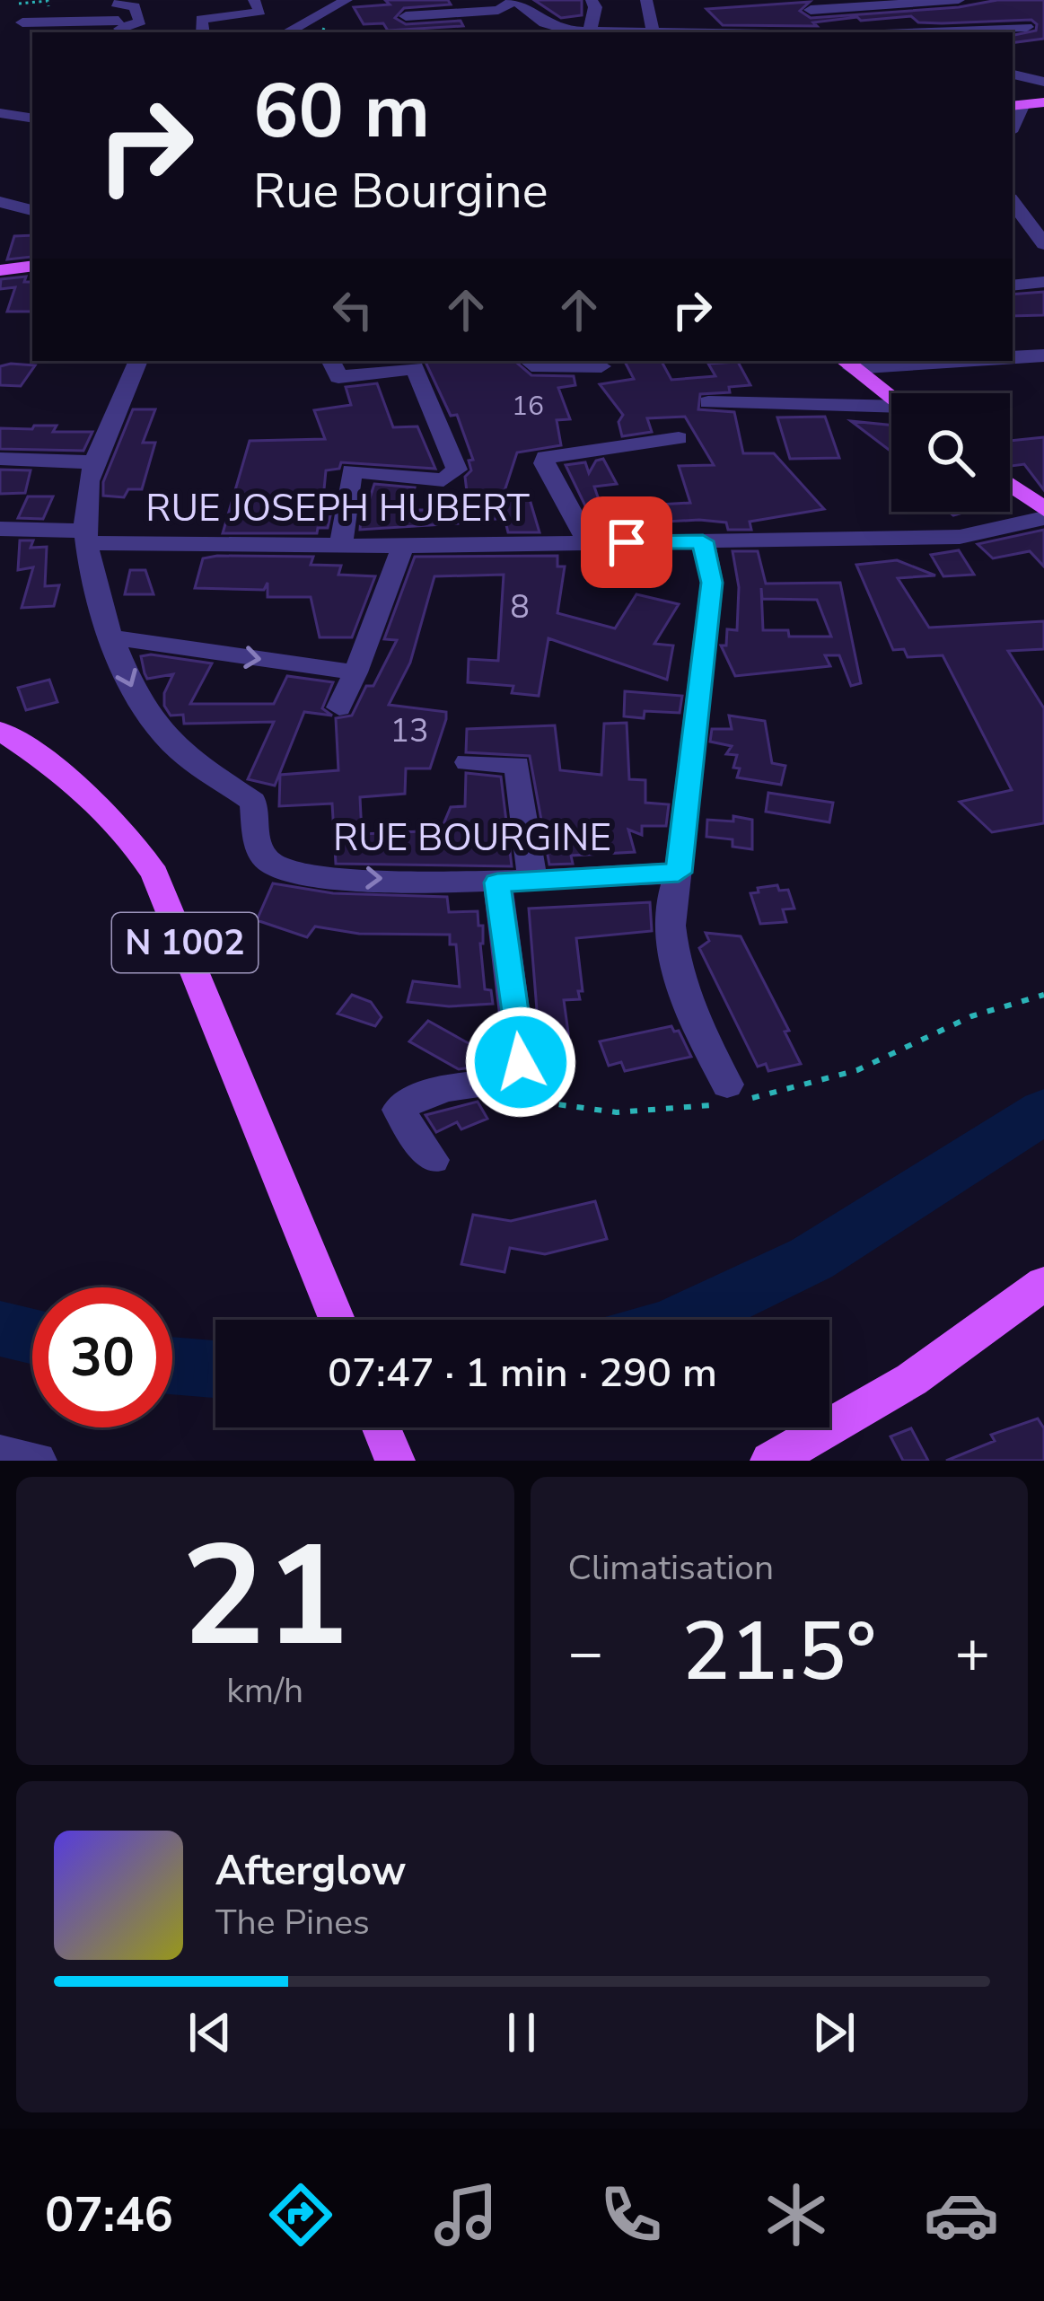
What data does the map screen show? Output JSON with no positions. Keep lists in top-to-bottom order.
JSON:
{
  "streets": {
    "main road": ["N 1002"],
    "street": ["RUE JOSEPH HUBERT", "RUE BOURGINE"]
  },
  "crossings": [
    ["RUE JOSEPH HUBERT", "RUE BOURGINE"]
  ],
  "house_numbers": ["16", "8", "13"],
  "page": {
    "turn": ["60 m", "Rue Bourgine"],
    "limit": "30",
    "trip": "07:47 · 1 min · 290 m",
    "tile": [
      ["21", "km/h"],
      "Climatisation"
    ],
    "heat": ["−", "21.5°", "+"],
    "song": ["Afterglow", "The Pines"],
    "tabs": "07:46"
  }
}
